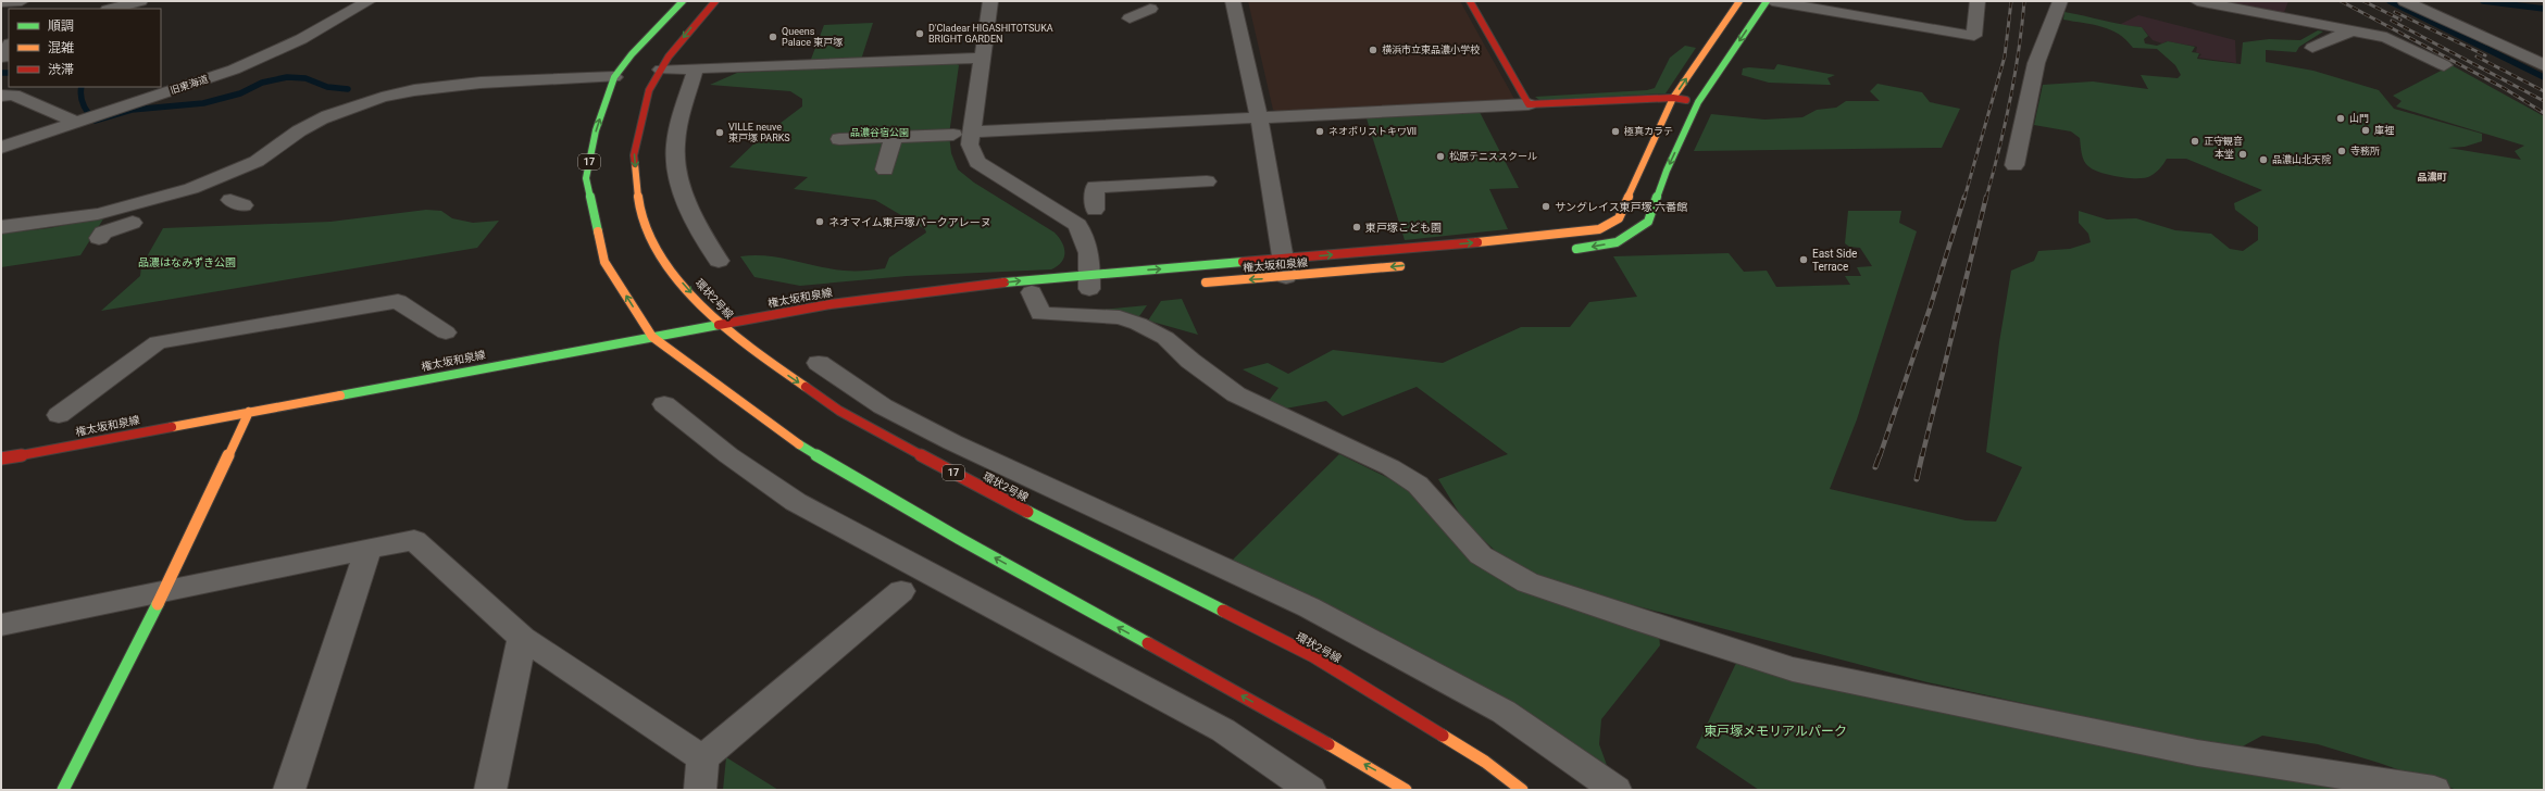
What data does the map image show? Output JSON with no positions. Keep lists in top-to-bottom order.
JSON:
{
  "streets": {
    "street": [
      "旧東海道",
      "17",
      "権太坂和泉線",
      "環状2号線"
    ]
  },
  "crossings": [
    ["17", "権太坂和泉線"],
    ["権太坂和泉線", "環状2号線"]
  ],
  "districts": ["品濃町"],
  "parks": ["品濃谷宿公園", "品濃はなみずき公園", "東戸塚メモリアルパーク"],
  "places": [
    "D'Cladear HIGASHITOTSUKA BRIGHT GARDEN",
    "Queens Palace 東戸塚",
    "横浜市立東品濃小学校",
    "山門",
    "庫裡",
    "ネオポリストキワⅦ",
    "極真カラテ",
    "VILLE neuve 東戸塚 PARKS",
    "正守観音",
    "寺務所",
    "本堂",
    "松原テニススクール",
    "品濃山北天院",
    "サングレイス東戸塚 六番館",
    "ネオマイム東戸塚パークアレーヌ",
    "東戸塚こども園",
    "East Side Terrace"
  ],
  "legend": ["順調", "混雑", "渋滞"]
}
